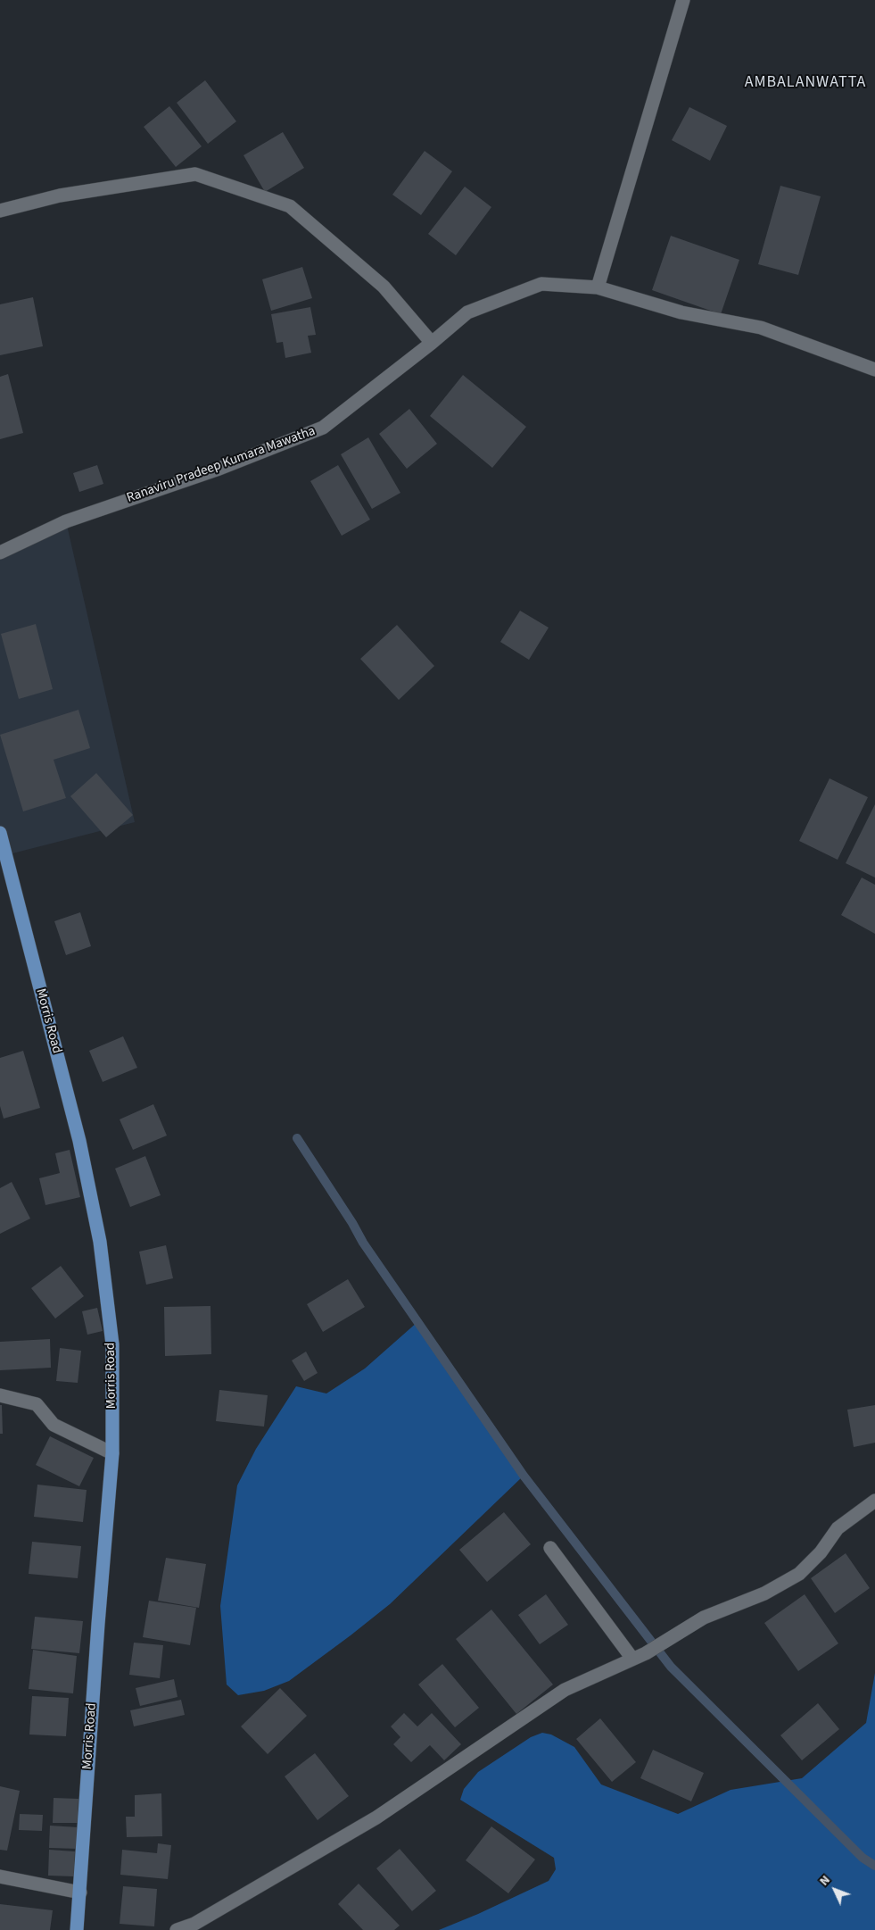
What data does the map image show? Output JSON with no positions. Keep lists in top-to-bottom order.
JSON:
{
  "streets": {
    "main road": ["Morris Road"],
    "street": ["Ranaviru Pradeep Kumara Mawatha"]
  },
  "districts": ["AMBALANWATTA"],
  "north": "top left"
}
